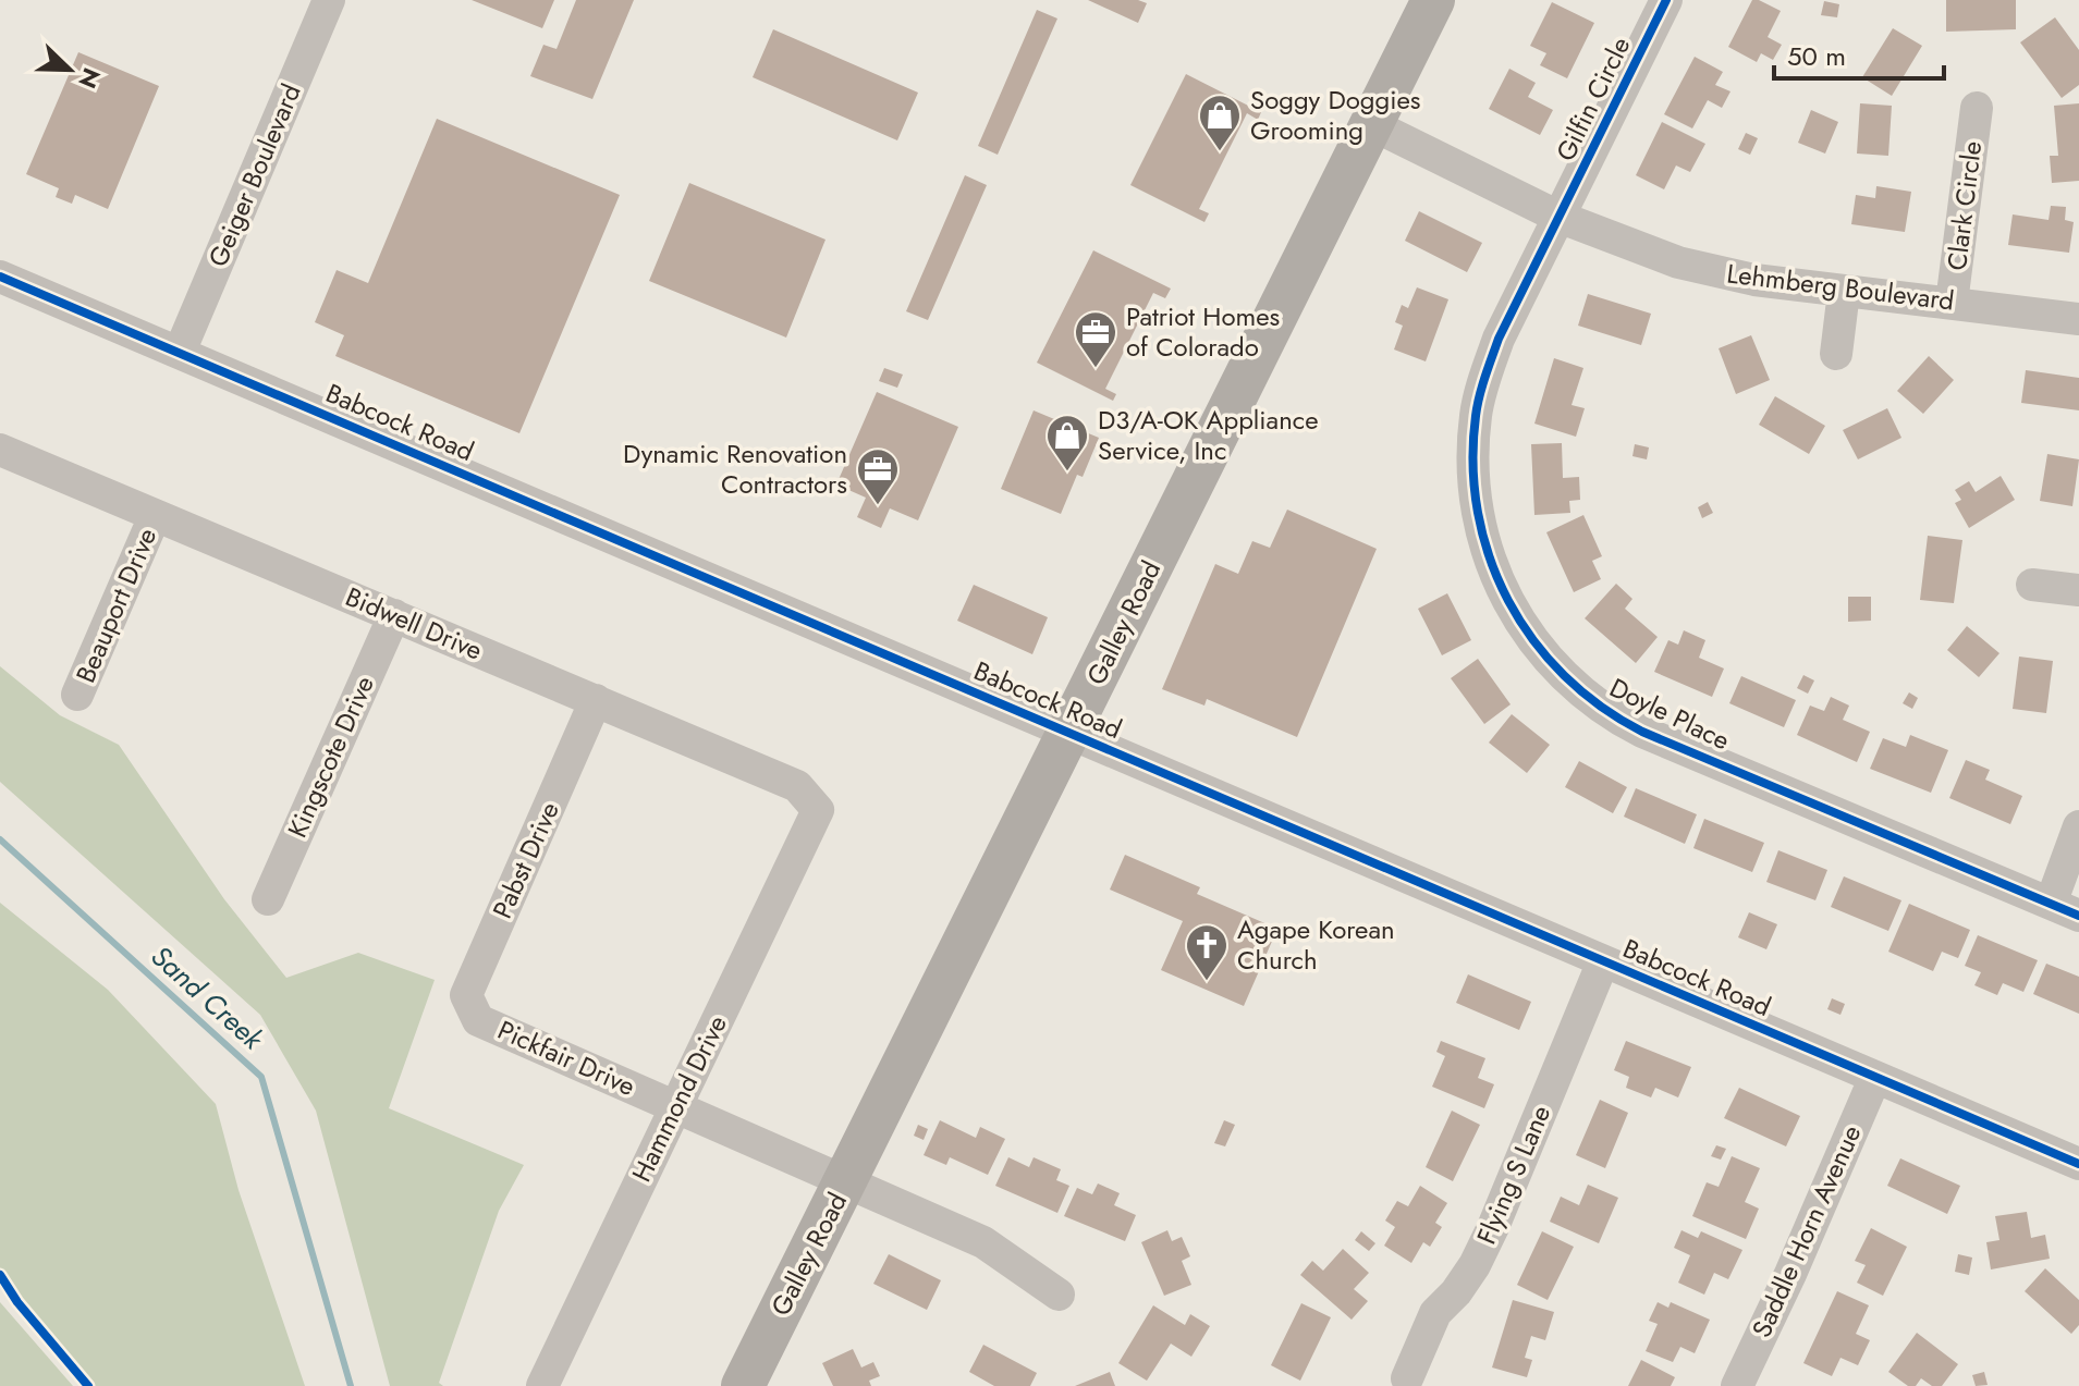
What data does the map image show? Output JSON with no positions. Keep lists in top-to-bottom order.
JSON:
{
  "streets": {
    "main road": ["Galley Road"],
    "street": [
      "Gilfin Circle",
      "Geiger Boulevard",
      "Clark Circle",
      "Lehmberg Boulevard",
      "Babcock Road",
      "Beauport Drive",
      "Bidwell Drive",
      "Doyle Place",
      "Kingscote Drive",
      "Pabst Drive",
      "Pickfair Drive",
      "Hammond Drive",
      "Flying S Lane",
      "Saddle Horn Avenue"
    ]
  },
  "crossings": [
    ["Gilfin Circle", "Lehmberg Boulevard"],
    ["Gilfin Circle", "Doyle Place"],
    ["Geiger Boulevard", "Babcock Road"],
    ["Clark Circle", "Lehmberg Boulevard"],
    ["Lehmberg Boulevard", "Galley Road"],
    ["Lehmberg Boulevard", "Doyle Place"],
    ["Babcock Road", "Galley Road"],
    ["Babcock Road", "Flying S Lane"],
    ["Babcock Road", "Saddle Horn Avenue"],
    ["Beauport Drive", "Bidwell Drive"],
    ["Galley Road", "Pickfair Drive"],
    ["Bidwell Drive", "Kingscote Drive"],
    ["Bidwell Drive", "Pabst Drive"],
    ["Bidwell Drive", "Hammond Drive"],
    ["Pabst Drive", "Pickfair Drive"],
    ["Pickfair Drive", "Hammond Drive"]
  ],
  "water": ["Sand Creek"],
  "places": {
    "shop": ["Soggy Doggies Grooming", "D3/A-OK Appliance Service, Inc"],
    "office": ["Patriot Homes of Colorado", "Dynamic Renovation Contractors"],
    "church": ["Agape Korean Church"]
  },
  "scale_bar": "50 m",
  "north": "bottom right"
}
